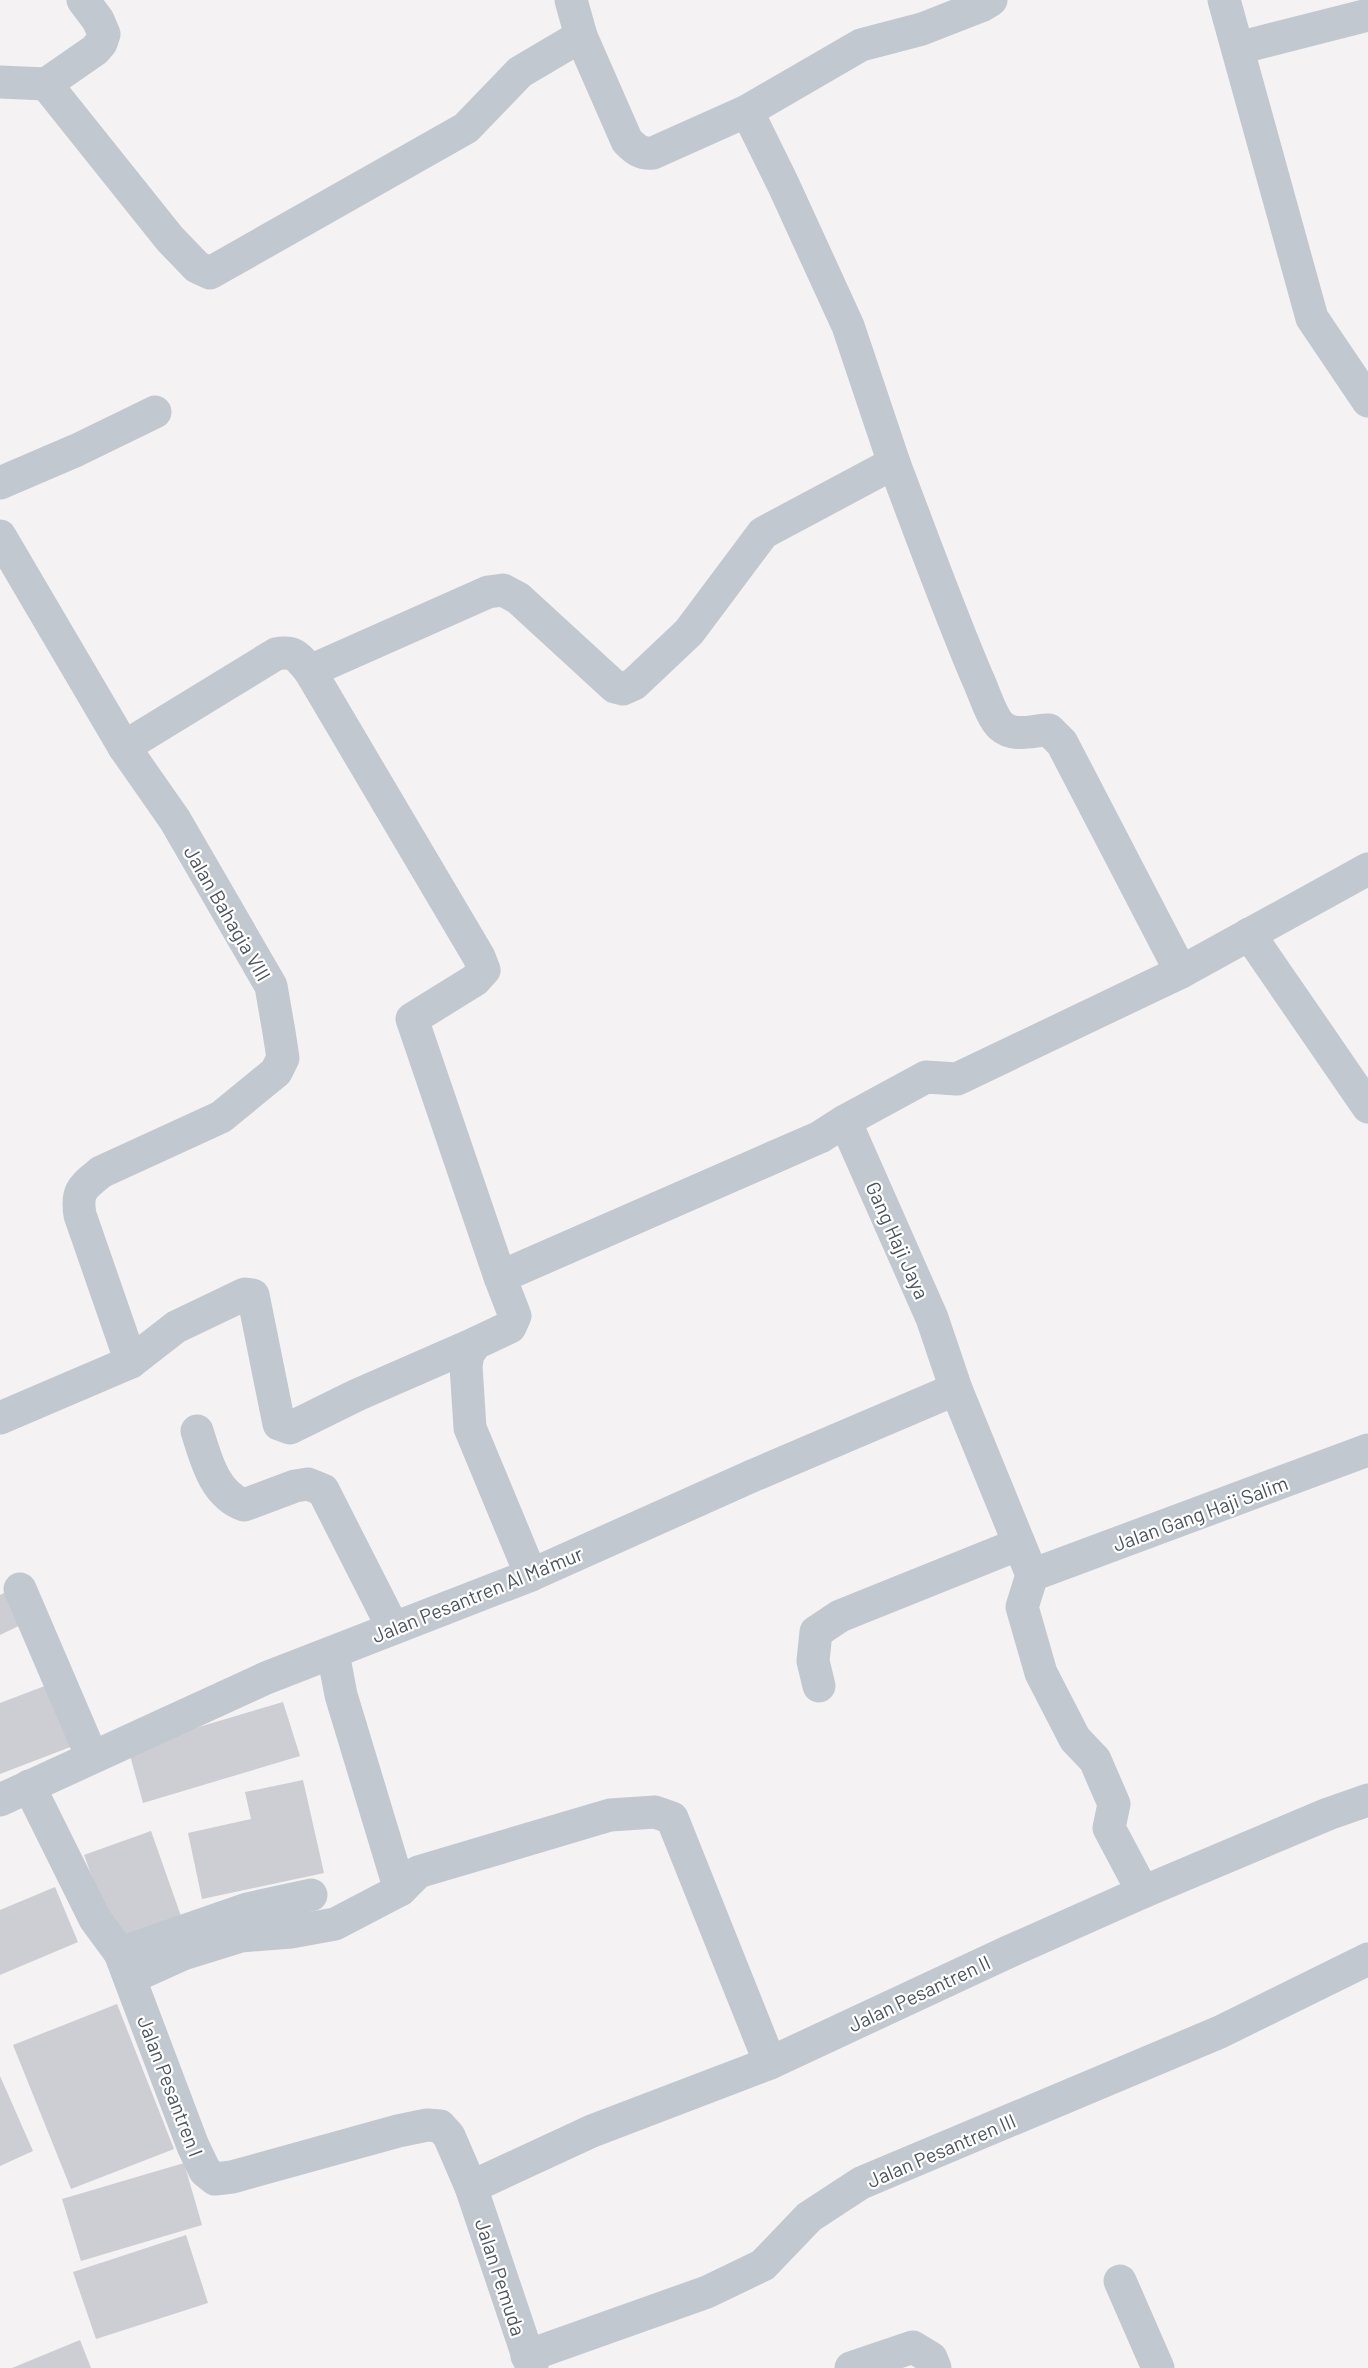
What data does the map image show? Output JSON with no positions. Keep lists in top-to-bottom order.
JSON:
{
  "streets": {
    "street": [
      "Jalan Bahagia VIII",
      "Gang Haji Jaya",
      "Jalan Gang Haji Salim",
      "Jalan Pesantren Al Ma'mur",
      "Jalan Pesantren II",
      "Jalan Pesantren I",
      "Jalan Pesantren III",
      "Jalan Pemuda"
    ]
  },
  "crossings": [
    ["Gang Haji Jaya", "Jalan Gang Haji Salim"],
    ["Gang Haji Jaya", "Jalan Pesantren Al Ma'mur"],
    ["Jalan Pesantren Al Ma'mur", "Jalan Pesantren I"],
    ["Jalan Pesantren II", "Jalan Pesantren I"],
    ["Jalan Pesantren II", "Jalan Pemuda"],
    ["Jalan Pesantren I", "Jalan Pemuda"],
    ["Jalan Pesantren III", "Jalan Pemuda"]
  ]
}
